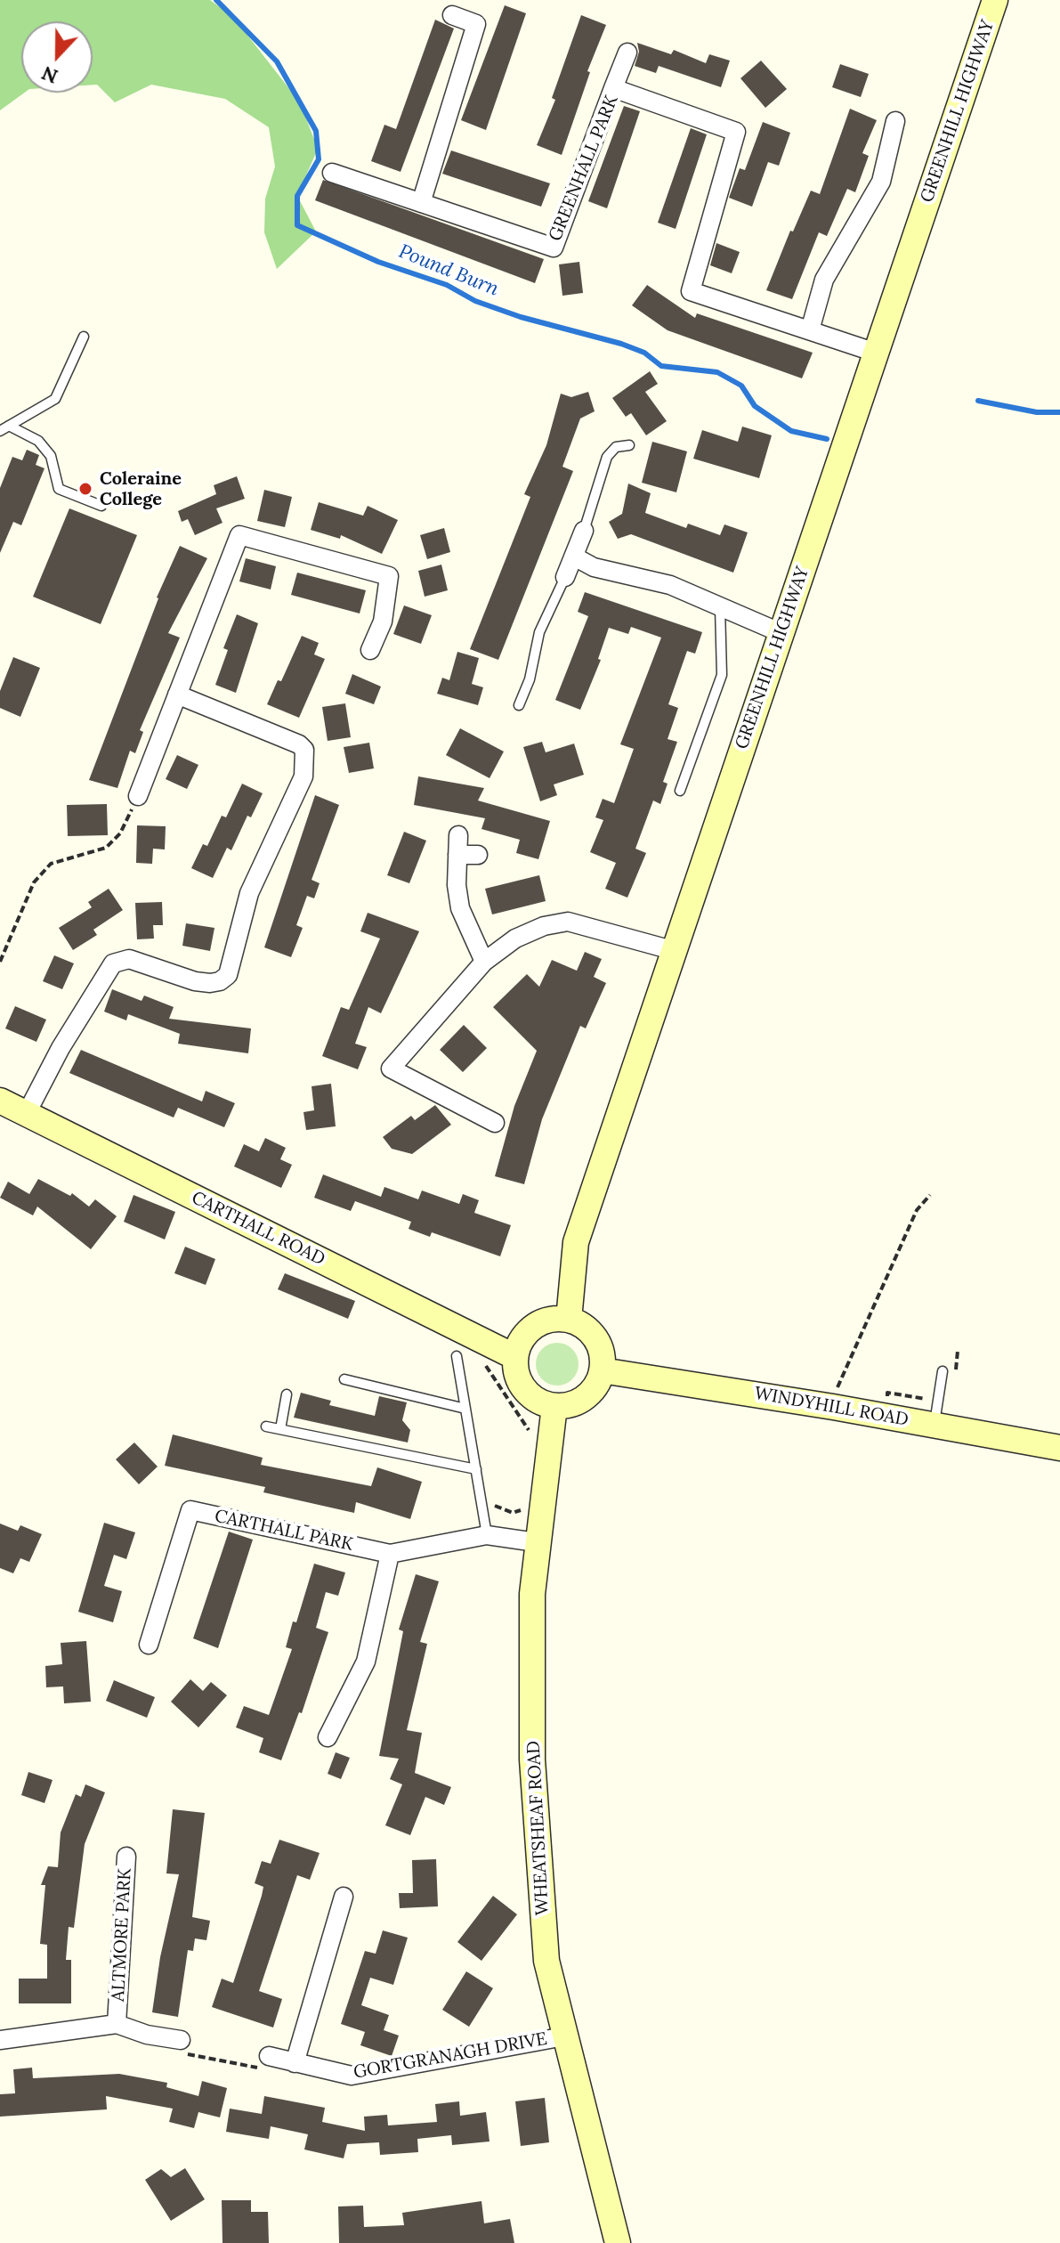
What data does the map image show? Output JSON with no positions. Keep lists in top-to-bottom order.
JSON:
{
  "streets": {
    "main road": [
      "GREENHILL HIGHWAY",
      "CARTHALL ROAD",
      "WINDYHILL ROAD",
      "WHEATSHEAF ROAD"
    ],
    "street": [
      "GREENHALL PARK",
      "CARTHALL PARK",
      "ALTMORE PARK",
      "GORTGRANAGH DRIVE"
    ]
  },
  "crossings": [
    ["GREENHILL HIGHWAY", "GREENHALL PARK"],
    ["GREENHILL HIGHWAY", "CARTHALL ROAD"],
    ["GREENHILL HIGHWAY", "WINDYHILL ROAD"],
    ["GREENHILL HIGHWAY", "WHEATSHEAF ROAD"],
    ["CARTHALL ROAD", "WINDYHILL ROAD"],
    ["CARTHALL ROAD", "WHEATSHEAF ROAD"],
    ["WINDYHILL ROAD", "WHEATSHEAF ROAD"],
    ["CARTHALL PARK", "WHEATSHEAF ROAD"],
    ["WHEATSHEAF ROAD", "GORTGRANAGH DRIVE"]
  ],
  "water": ["Pound Burn"],
  "places": ["Coleraine College"],
  "north": "bottom"
}
